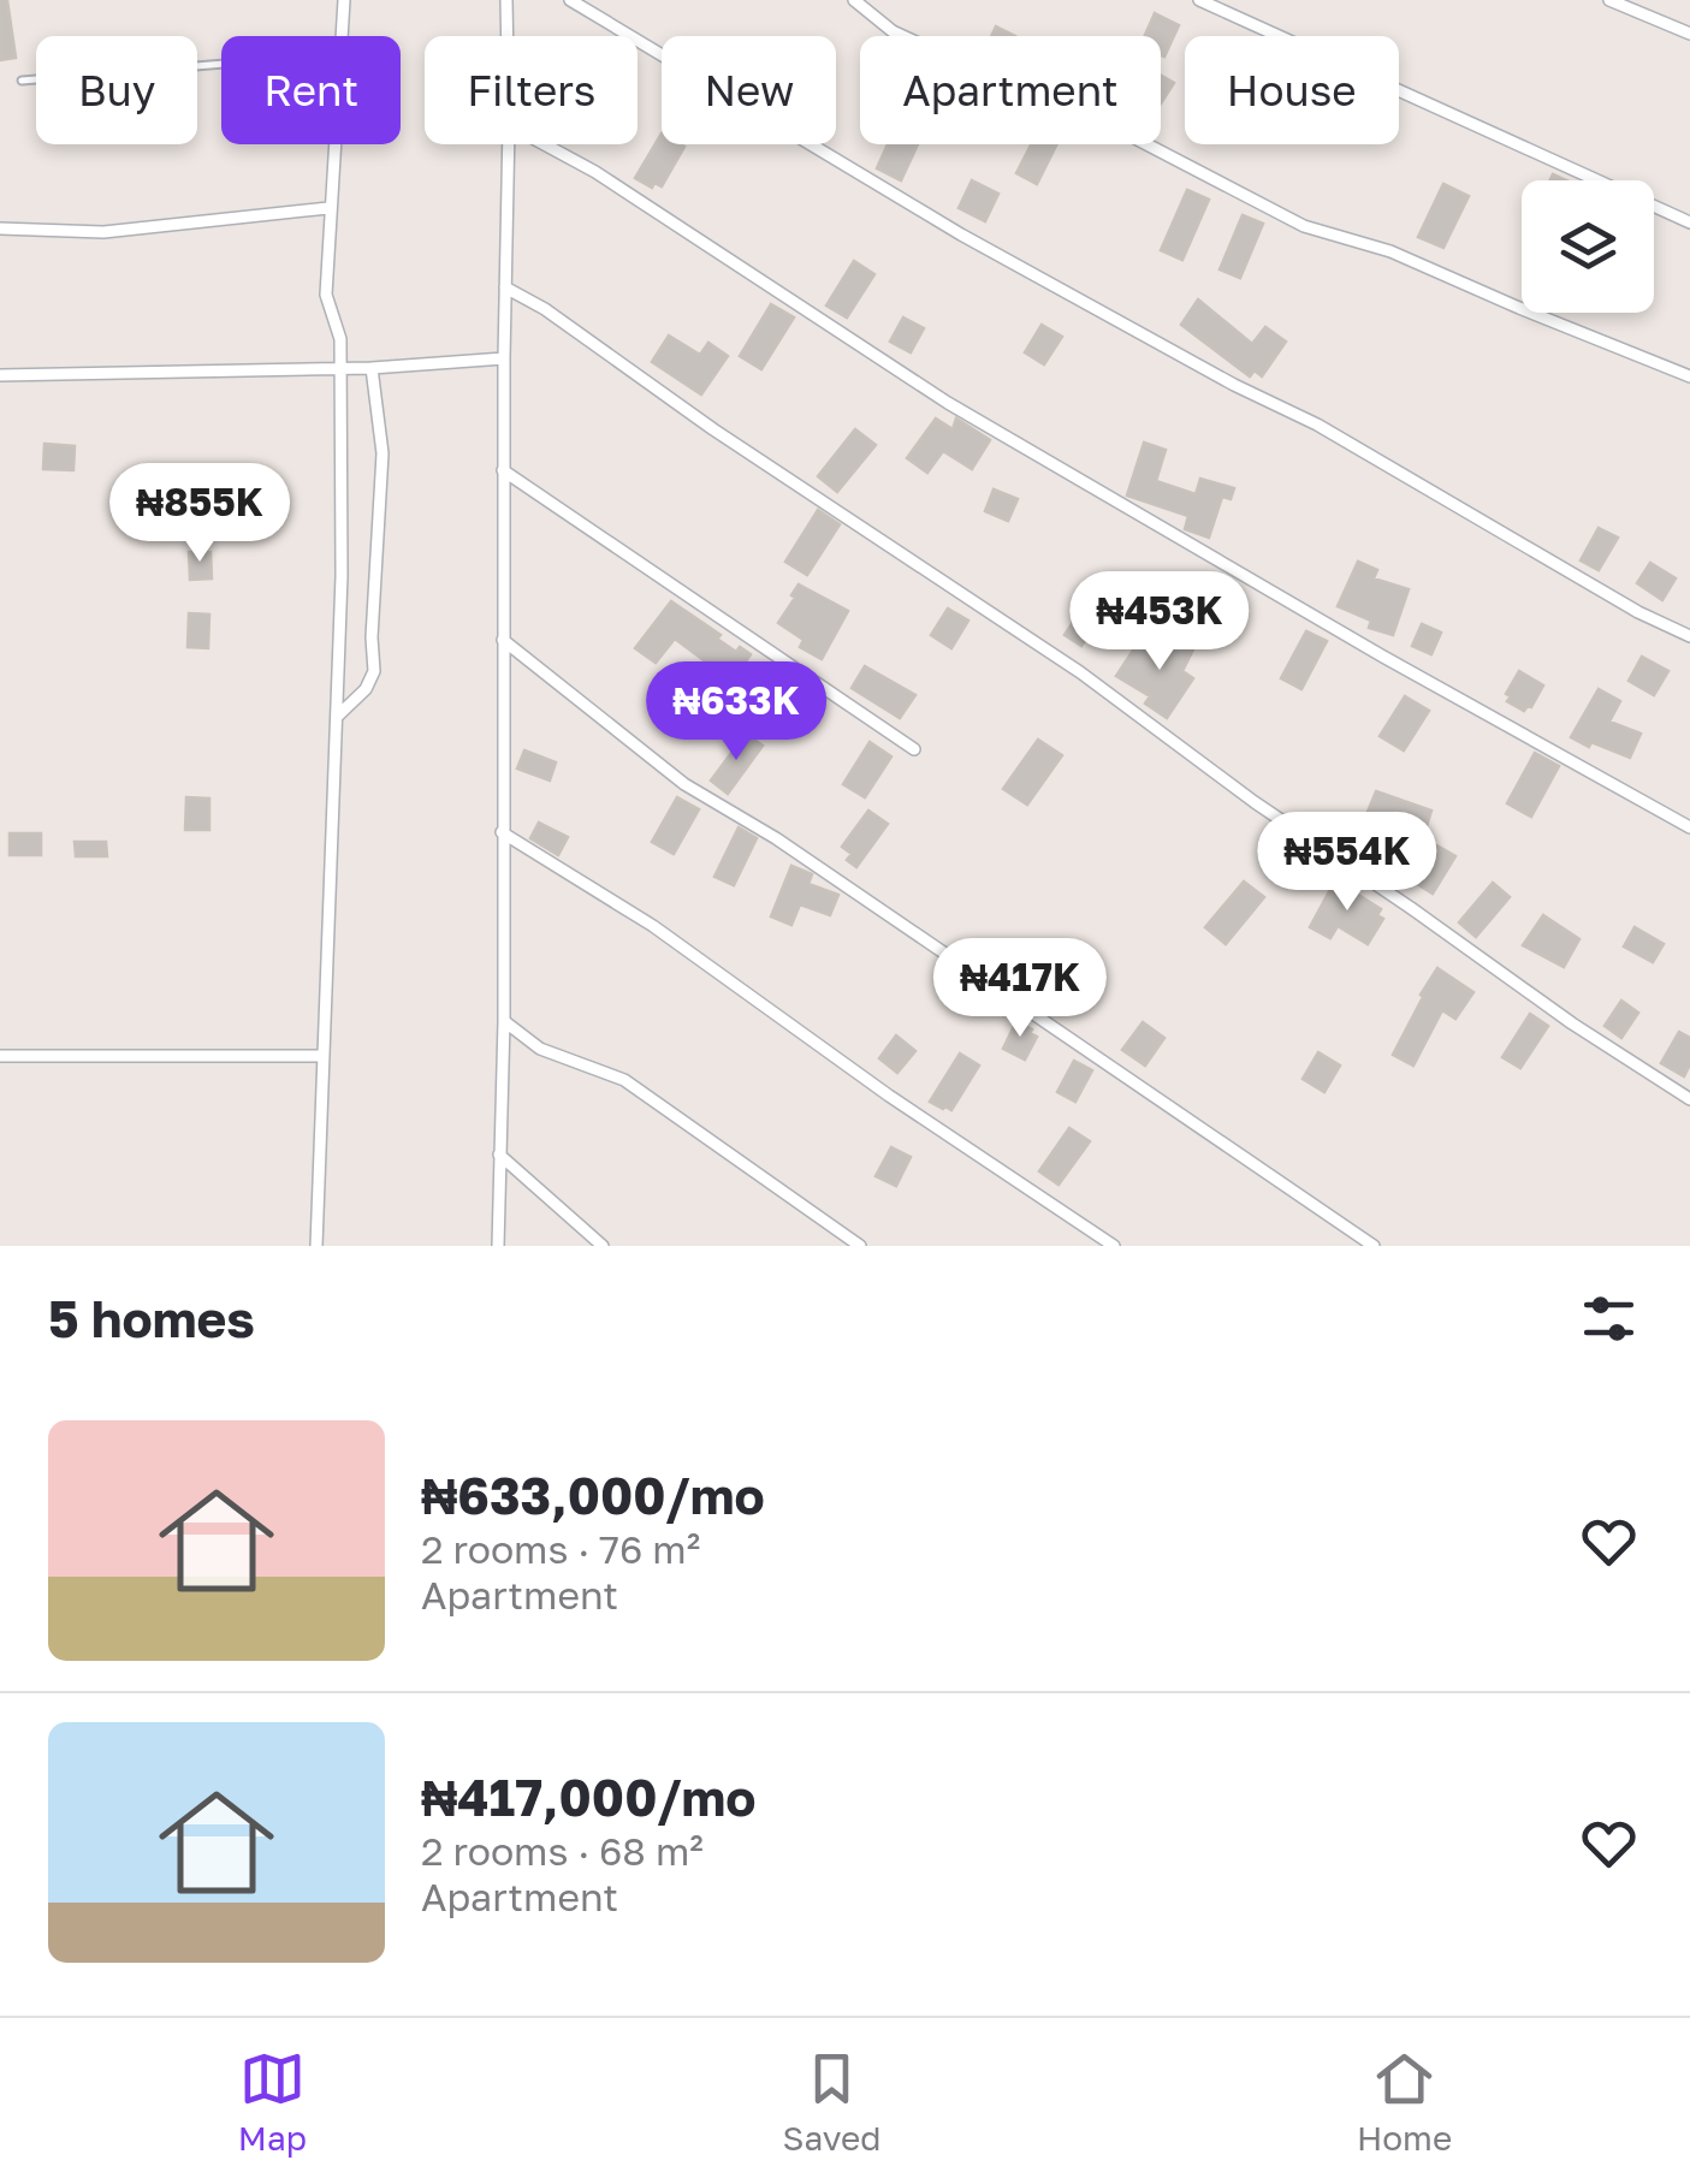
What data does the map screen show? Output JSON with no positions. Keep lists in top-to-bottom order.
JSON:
{
  "page": {
    "chip": [
      "Buy",
      "Rent",
      "Filters",
      "New",
      "Apartment",
      "House"
    ],
    "price": [
      "₦855K",
      "₦453K",
      "₦633K",
      "₦554K",
      "₦417K"
    ],
    "heading": "5 homes",
    "list": [
      {
        "name": "₦633,000/mo",
        "note": "2 rooms · 76 m² · Apartment"
      },
      {
        "name": "₦417,000/mo",
        "note": "2 rooms · 68 m² · Apartment"
      }
    ],
    "tabs": ["Map", "Saved", "Home"]
  }
}
